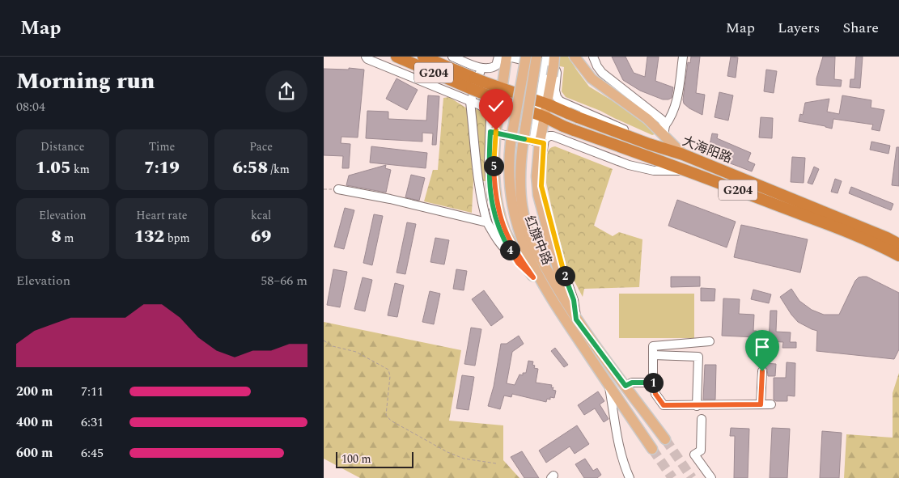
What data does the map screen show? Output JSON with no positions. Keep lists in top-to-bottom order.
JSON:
{
  "streets": {
    "highway": ["G204", "大海阳路"],
    "main road": ["红旗中路"]
  },
  "crossings": [
    ["G204", "大海阳路"]
  ],
  "scale_bar": "100 m",
  "page": {
    "header": "Map",
    "nav": ["Map", "Layers", "Share"],
    "heading": ["Morning run", "08:04"],
    "stats": [
      ["Distance", "1.05 km"],
      ["Time", "7:19"],
      ["Pace", "6:58 /km"],
      ["Elevation", "8 m"],
      ["Heart rate", "132 bpm"],
      ["kcal", "69"]
    ],
    "pins": [
      "5",
      "4",
      "2",
      "1"
    ],
    "chart": ["Elevation", "58–66 m"],
    "list": [
      {
        "name": "200 m",
        "note": "7:11"
      },
      {
        "name": "400 m",
        "note": "6:31"
      },
      {
        "name": "600 m",
        "note": "6:45"
      }
    ],
    "scale": "100 m"
  }
}
